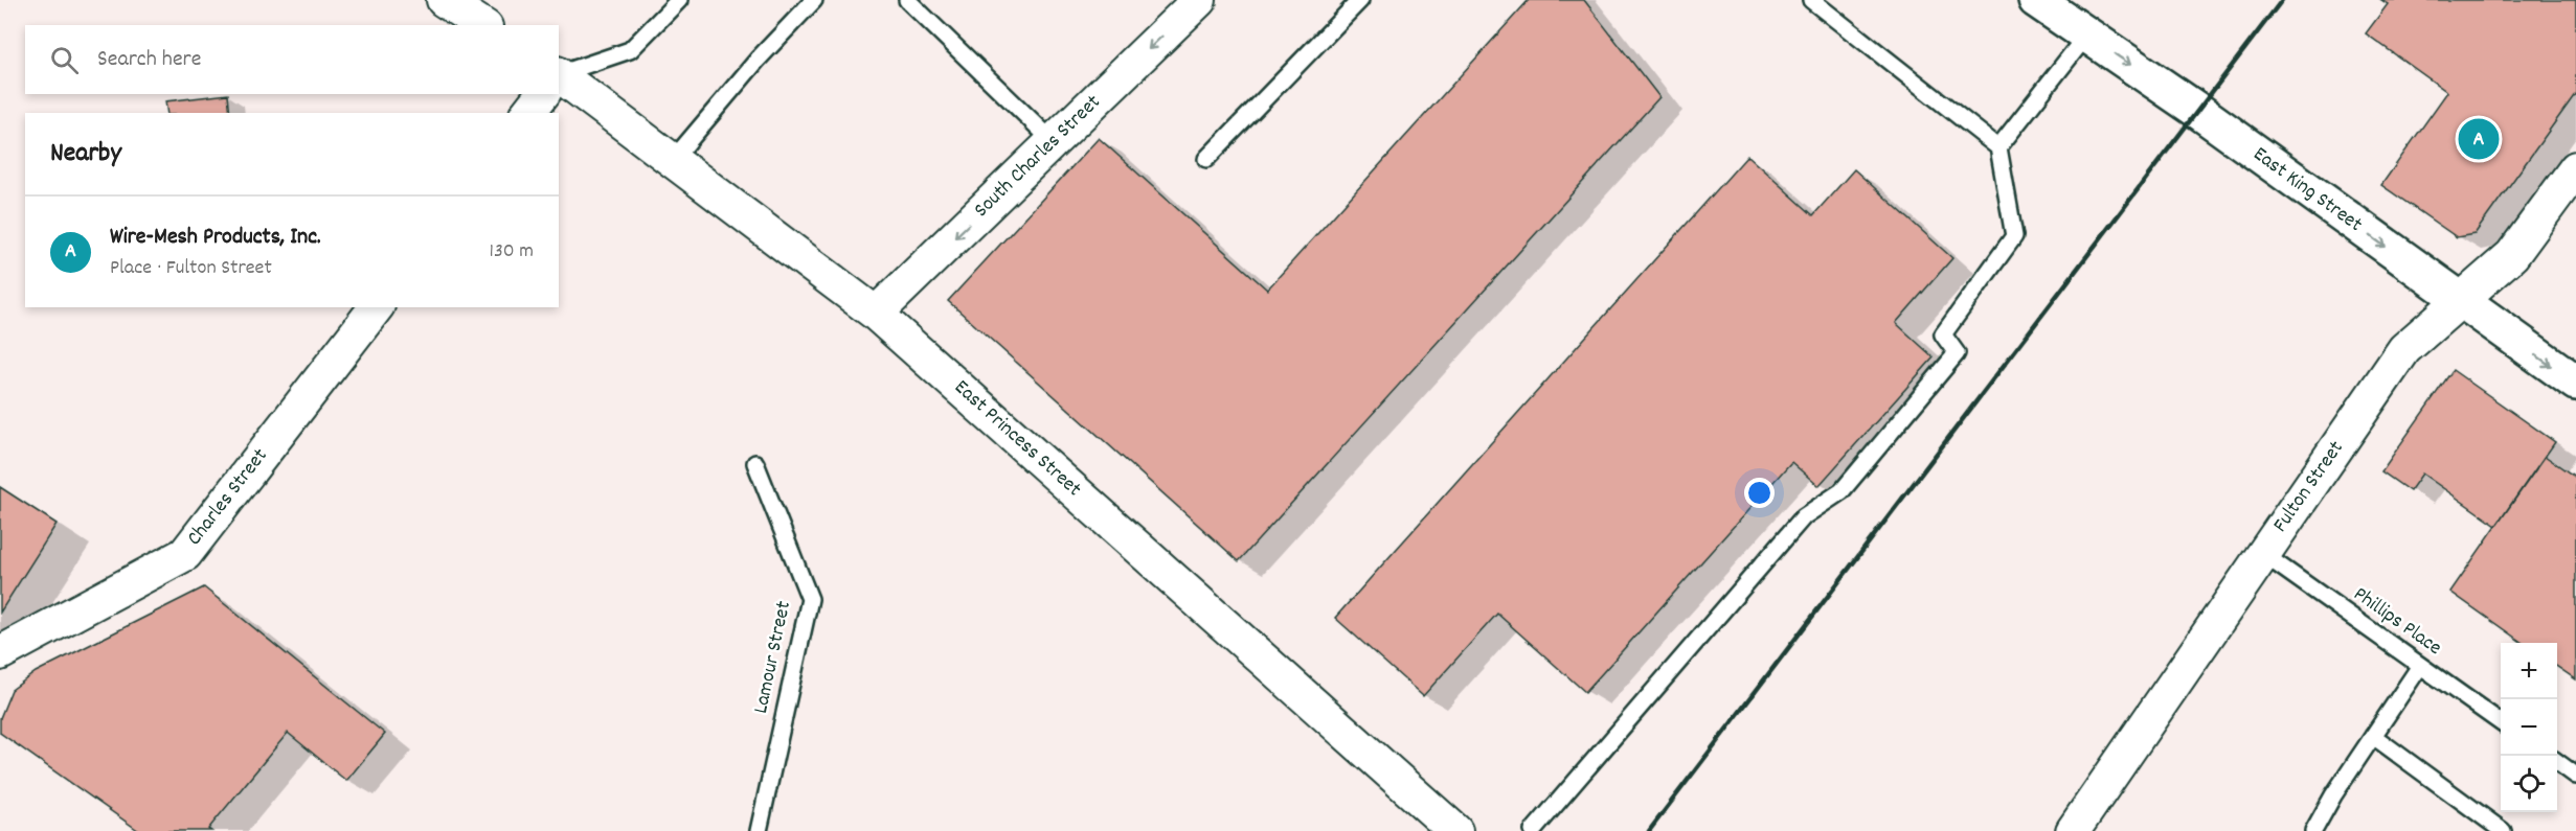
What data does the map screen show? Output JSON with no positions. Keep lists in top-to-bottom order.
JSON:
{
  "streets": {
    "street": [
      "South Charles Street",
      "East King Street",
      "East Princess Street",
      "Fulton Street",
      "Charles Street"
    ],
    "lane": ["Phillips Place", "Lamour Street"]
  },
  "crossings": [
    ["South Charles Street", "East Princess Street"],
    ["East King Street", "Fulton Street"],
    ["Fulton Street", "Phillips Place"]
  ],
  "one_way": ["South Charles Street", "East King Street"],
  "page": {
    "search": "Search here",
    "heading": "Nearby",
    "pins": "A",
    "list": [
      {
        "mark": "A",
        "name": "Wire-Mesh Products, Inc.",
        "note": "Place · Fulton Street",
        "value": "130 m"
      }
    ],
    "map_buttons": ["+", "−"]
  }
}
